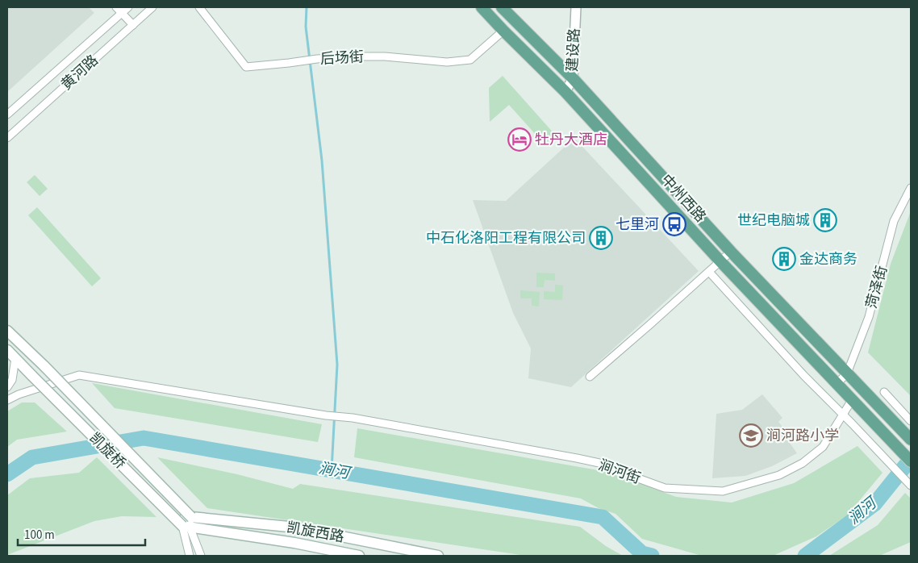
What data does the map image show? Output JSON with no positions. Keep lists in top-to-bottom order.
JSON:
{
  "streets": {
    "main road": ["中州西路", "凯旋桥", "凯旋西路"],
    "street": [
      "建设路",
      "后场街",
      "黄河路",
      "菏泽街",
      "涧河街"
    ]
  },
  "crossings": [
    ["建设路", "中州西路"],
    ["后场街", "中州西路"],
    ["中州西路", "菏泽街"],
    ["中州西路", "涧河街"],
    ["凯旋桥", "凯旋西路"]
  ],
  "water": ["涧河"],
  "places": {
    "hotel": ["牡丹大酒店"],
    "building": ["世纪电脑城", "中石化洛阳工程有限公司", "金达商务"],
    "bus stop": ["七里河"],
    "school or university": ["涧河路小学"]
  },
  "scale_bar": "100 m"
}
